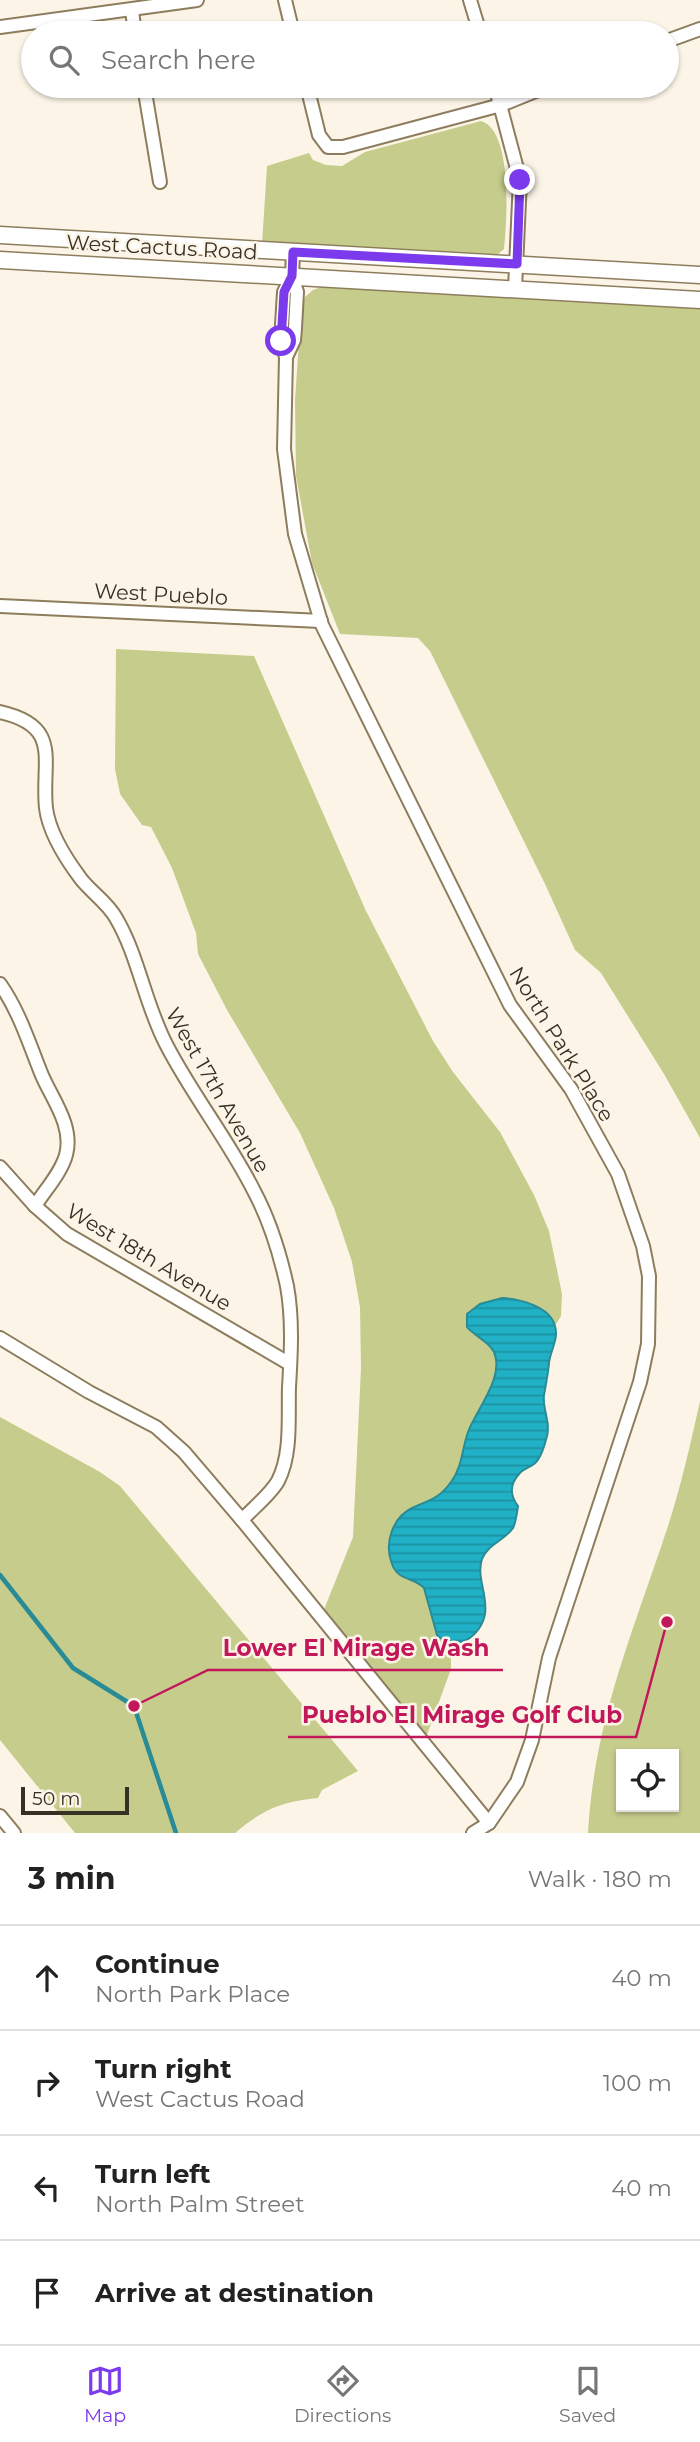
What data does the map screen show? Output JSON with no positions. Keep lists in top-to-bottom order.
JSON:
{
  "streets": {
    "street": [
      "West Cactus Road",
      "West Pueblo",
      "North Park Place",
      "West 17th Avenue",
      "West 18th Avenue"
    ]
  },
  "crossings": [
    ["West Cactus Road", "North Park Place"],
    ["West Pueblo", "North Park Place"],
    ["West 17th Avenue", "West 18th Avenue"]
  ],
  "places": ["Pueblo El Mirage Golf Club", "Lower El Mirage Wash"],
  "scale_bar": "50 m",
  "page": {
    "search": "Search here",
    "scale": "50 m",
    "heading": ["3 min", "Walk · 180 m"],
    "list": [
      ["Continue", "North Park Place", "40 m"],
      ["Turn right", "West Cactus Road", "100 m"],
      ["Turn left", "North Palm Street", "40 m"],
      "Arrive at destination"
    ],
    "nav": ["Map", "Directions", "Saved"]
  }
}
